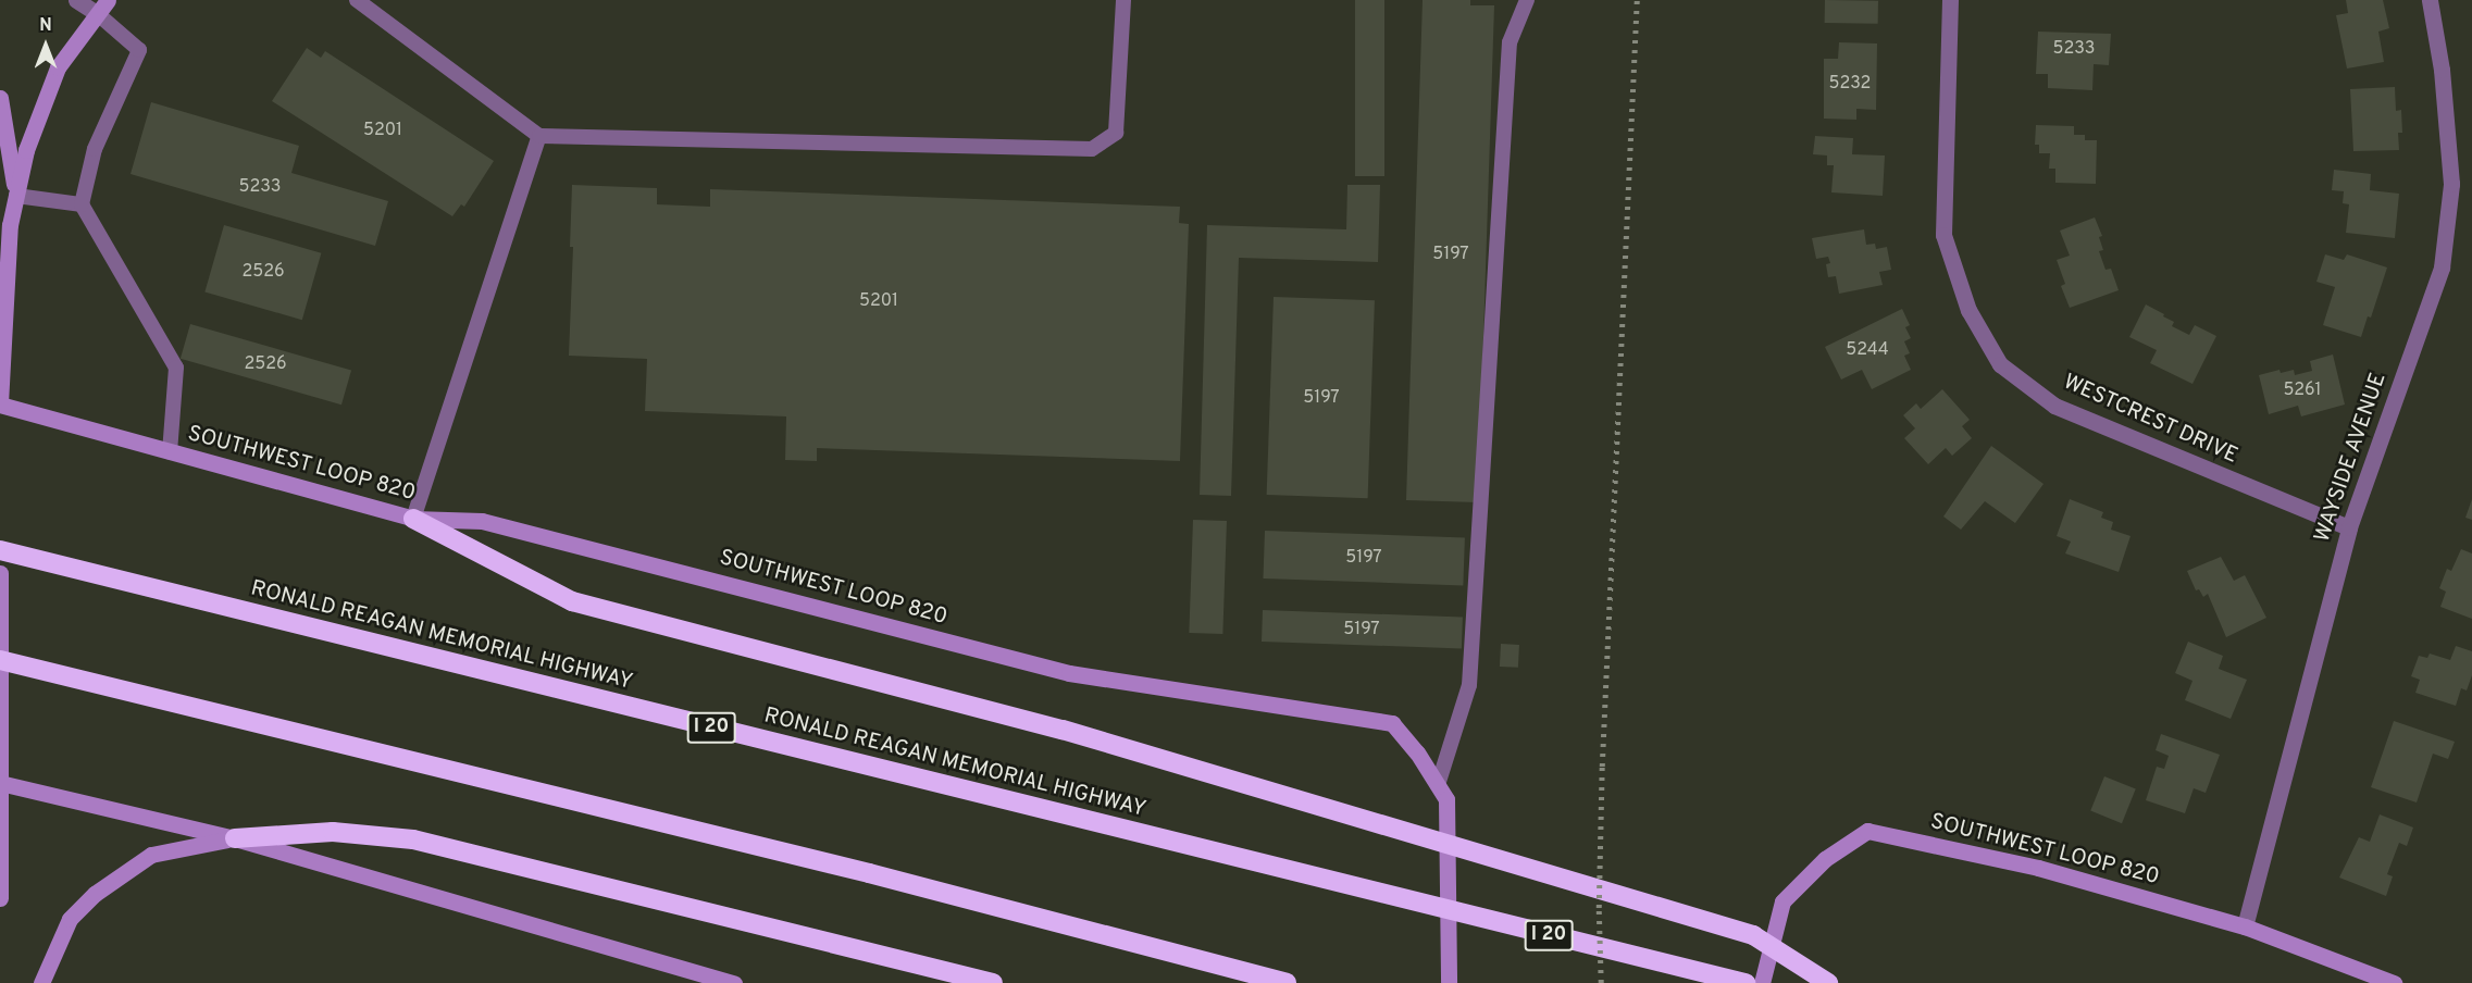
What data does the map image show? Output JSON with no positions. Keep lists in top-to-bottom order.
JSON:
{
  "streets": {
    "highway": ["RONALD REAGAN MEMORIAL HIGHWAY", "I 20"],
    "main road": ["SOUTHWEST LOOP 820"],
    "street": ["WESTCREST DRIVE", "WAYSIDE AVENUE"]
  },
  "crossings": [
    ["WESTCREST DRIVE", "WAYSIDE AVENUE"],
    ["WAYSIDE AVENUE", "SOUTHWEST LOOP 820"]
  ],
  "house_numbers": [
    "5233",
    "5232",
    "5201",
    "5233",
    "5197",
    "2526",
    "5201",
    "5244",
    "2526",
    "5261",
    "5197",
    "5197",
    "5197"
  ],
  "north": "top"
}
